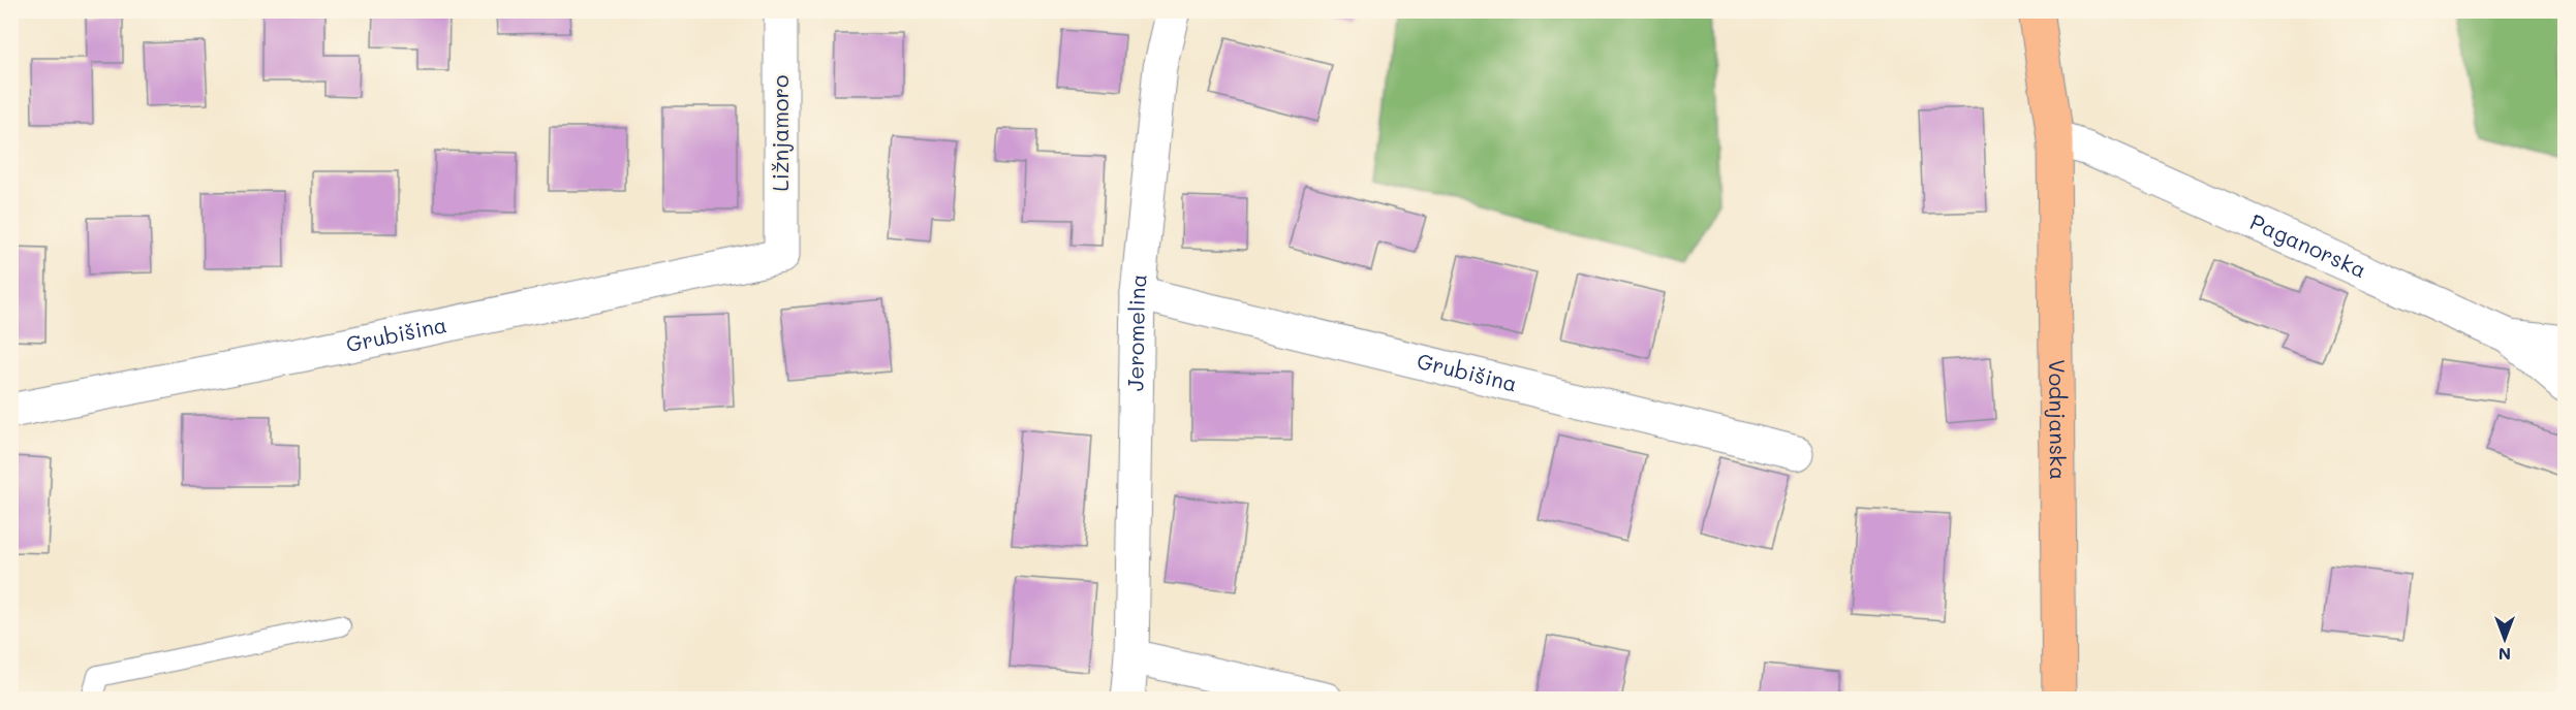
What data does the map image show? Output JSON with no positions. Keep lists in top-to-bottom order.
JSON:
{
  "streets": {
    "main road": ["Vodnjanska"],
    "street": [
      "Ližnjamoro",
      "Paganorska",
      "Jeromelina",
      "Grubišina"
    ]
  },
  "crossings": [
    ["Ližnjamoro", "Grubišina"],
    ["Paganorska", "Vodnjanska"],
    ["Jeromelina", "Grubišina"]
  ],
  "north": "bottom"
}
